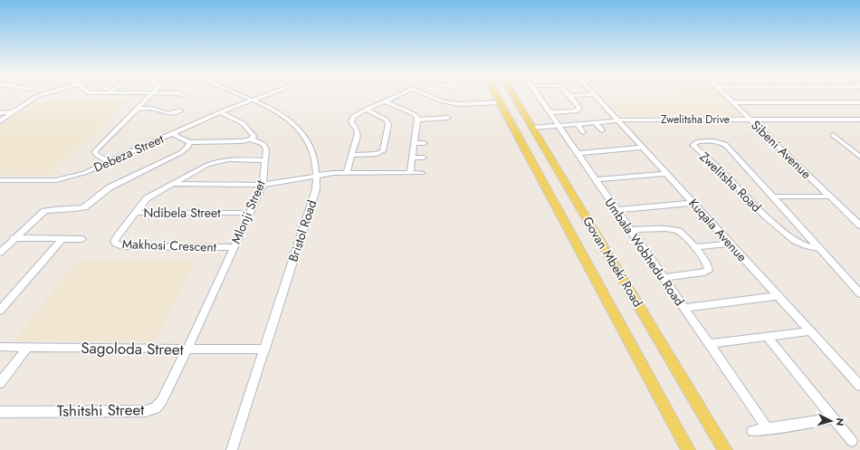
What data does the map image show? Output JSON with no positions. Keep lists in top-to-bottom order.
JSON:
{
  "streets": {
    "main road": ["Govan Mbeki Road"],
    "street": [
      "Zwelitsha Drive",
      "Sibeni Avenue",
      "Debeza Street",
      "Zwelitsha Road",
      "Mlonji Street",
      "Ndibela Street",
      "Kuqala Avenue",
      "Bristol Road",
      "Makhosi Crescent",
      "Umbala Wobhedu Road",
      "Sagoloda Street",
      "Tshitshi Street"
    ]
  },
  "crossings": [
    ["Zwelitsha Drive", "Sibeni Avenue"],
    ["Zwelitsha Drive", "Kuqala Avenue"],
    ["Zwelitsha Drive", "Umbala Wobhedu Road"],
    ["Zwelitsha Drive", "Govan Mbeki Road"],
    ["Sibeni Avenue", "Zwelitsha Road"],
    ["Debeza Street", "Mlonji Street"],
    ["Debeza Street", "Bristol Road"],
    ["Mlonji Street", "Ndibela Street"],
    ["Mlonji Street", "Makhosi Crescent"],
    ["Mlonji Street", "Sagoloda Street"],
    ["Mlonji Street", "Tshitshi Street"],
    ["Ndibela Street", "Makhosi Crescent"],
    ["Bristol Road", "Sagoloda Street"],
    ["Sagoloda Street", "Tshitshi Street"]
  ],
  "north": "right"
}
